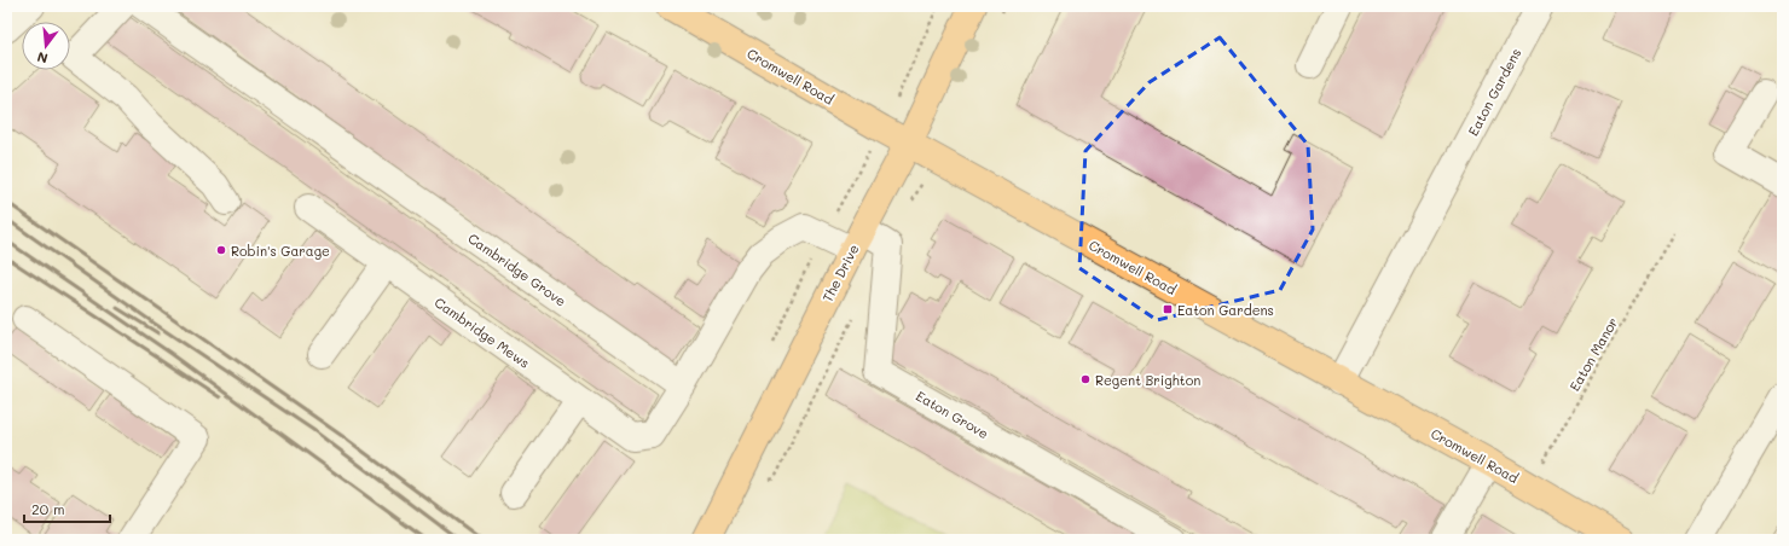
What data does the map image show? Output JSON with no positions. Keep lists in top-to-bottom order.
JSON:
{
  "streets": {
    "main road": ["Cromwell Road", "The Drive"],
    "street": [
      "Eaton Gardens",
      "Cambridge Grove",
      "Cambridge Mews",
      "Eaton Grove"
    ],
    "path": ["Eaton Manor"]
  },
  "crossings": [
    ["Cromwell Road", "Eaton Gardens"],
    ["Cromwell Road", "The Drive"],
    ["Cromwell Road", "Eaton Manor"],
    ["Cambridge Grove", "Cambridge Mews"],
    ["The Drive", "Eaton Grove"]
  ],
  "places": {
    "other": ["Robin's Garage", "Regent Brighton"],
    "transit": ["Eaton Gardens"]
  },
  "scale_bar": "20 m",
  "north": "bottom"
}
